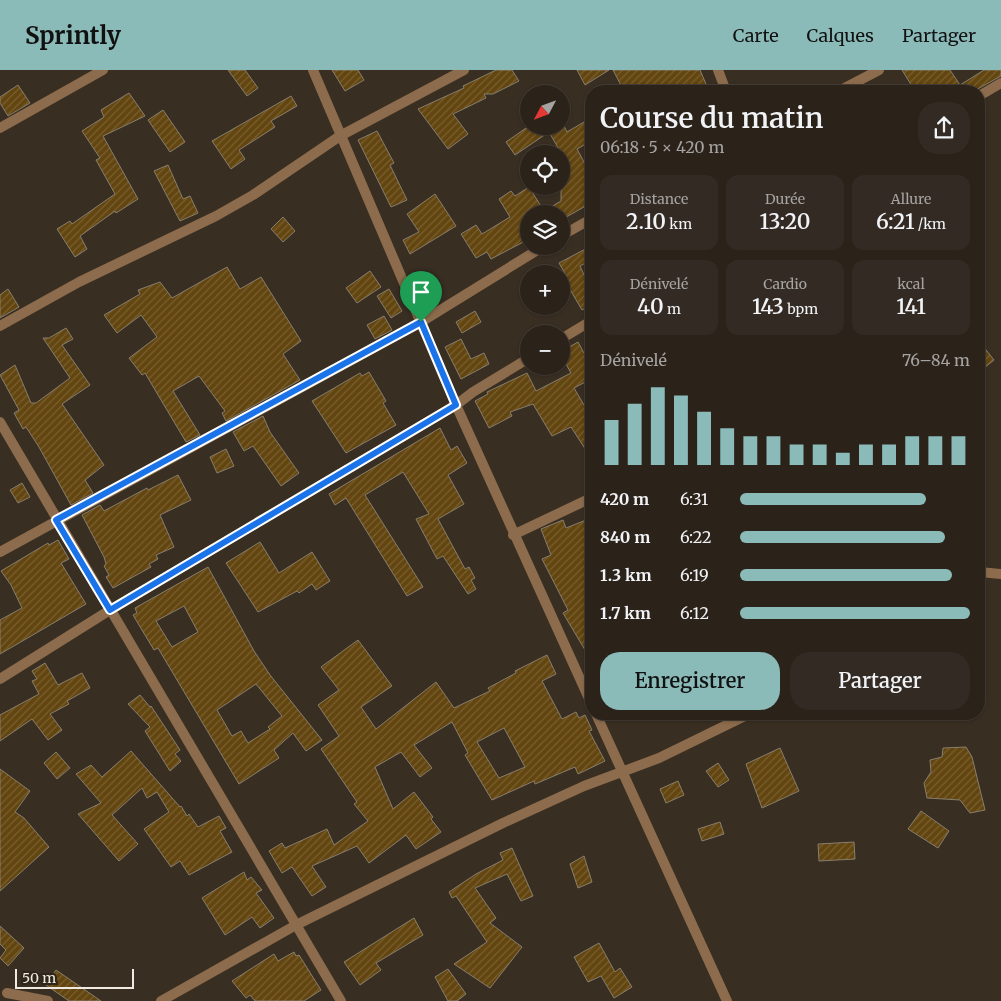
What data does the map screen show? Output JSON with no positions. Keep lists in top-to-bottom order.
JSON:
{
  "scale_bar": "50 m",
  "north": "bottom left",
  "page": {
    "header": "Sprintly",
    "nav": ["Carte", "Calques", "Partager"],
    "map_buttons": ["+", "−"],
    "heading": ["Course du matin", "06:18 · 5 × 420 m"],
    "stats": [
      ["Distance", "2.10 km"],
      ["Durée", "13:20"],
      ["Allure", "6:21 /km"],
      ["Dénivelé", "40 m"],
      ["Cardio", "143 bpm"],
      ["kcal", "141"]
    ],
    "chart": ["Dénivelé", "76–84 m"],
    "list": [
      {
        "name": "420 m",
        "note": "6:31"
      },
      {
        "name": "840 m",
        "note": "6:22"
      },
      {
        "name": "1.3 km",
        "note": "6:19"
      },
      {
        "name": "1.7 km",
        "note": "6:12"
      }
    ],
    "buttons": ["Enregistrer", "Partager"],
    "scale": "50 m"
  }
}
